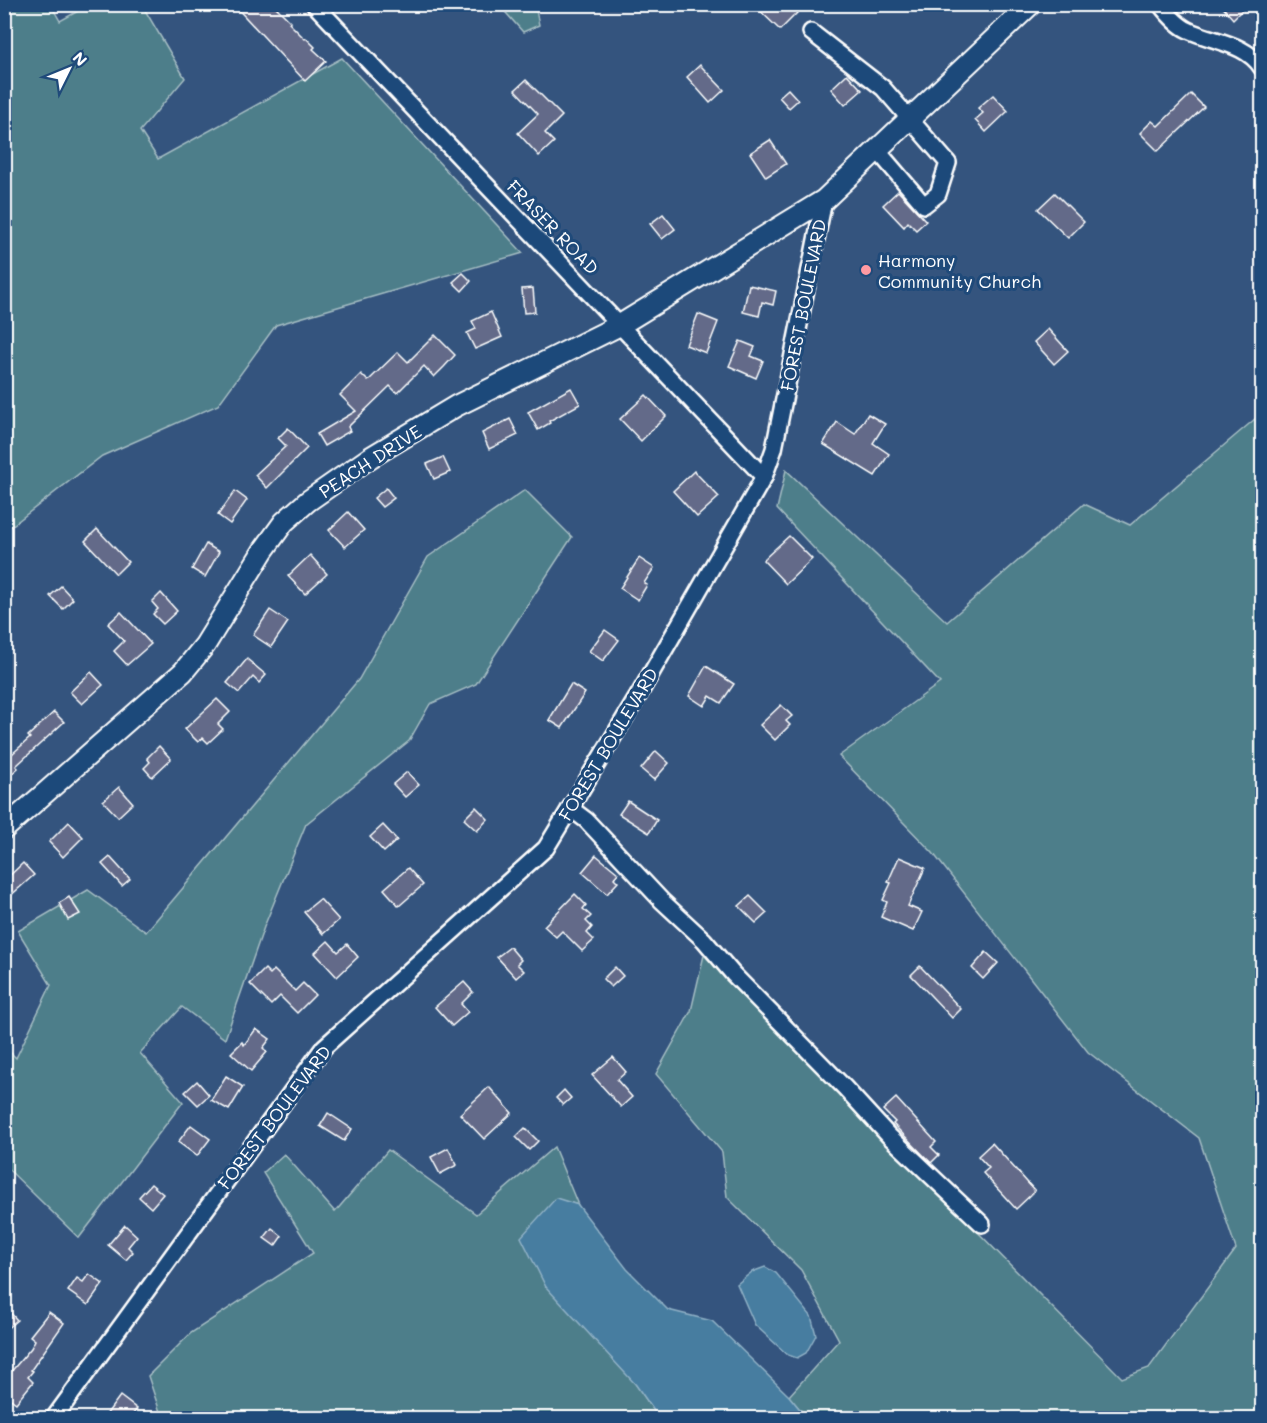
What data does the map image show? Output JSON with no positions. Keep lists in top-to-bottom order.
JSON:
{
  "streets": {
    "main road": ["FOREST BOULEVARD", "PEACH DRIVE"],
    "street": ["FRASER ROAD"]
  },
  "crossings": [
    ["FRASER ROAD", "FOREST BOULEVARD"],
    ["FRASER ROAD", "PEACH DRIVE"],
    ["FOREST BOULEVARD", "PEACH DRIVE"]
  ],
  "places": ["Harmony Community Church"],
  "north": "top right"
}
